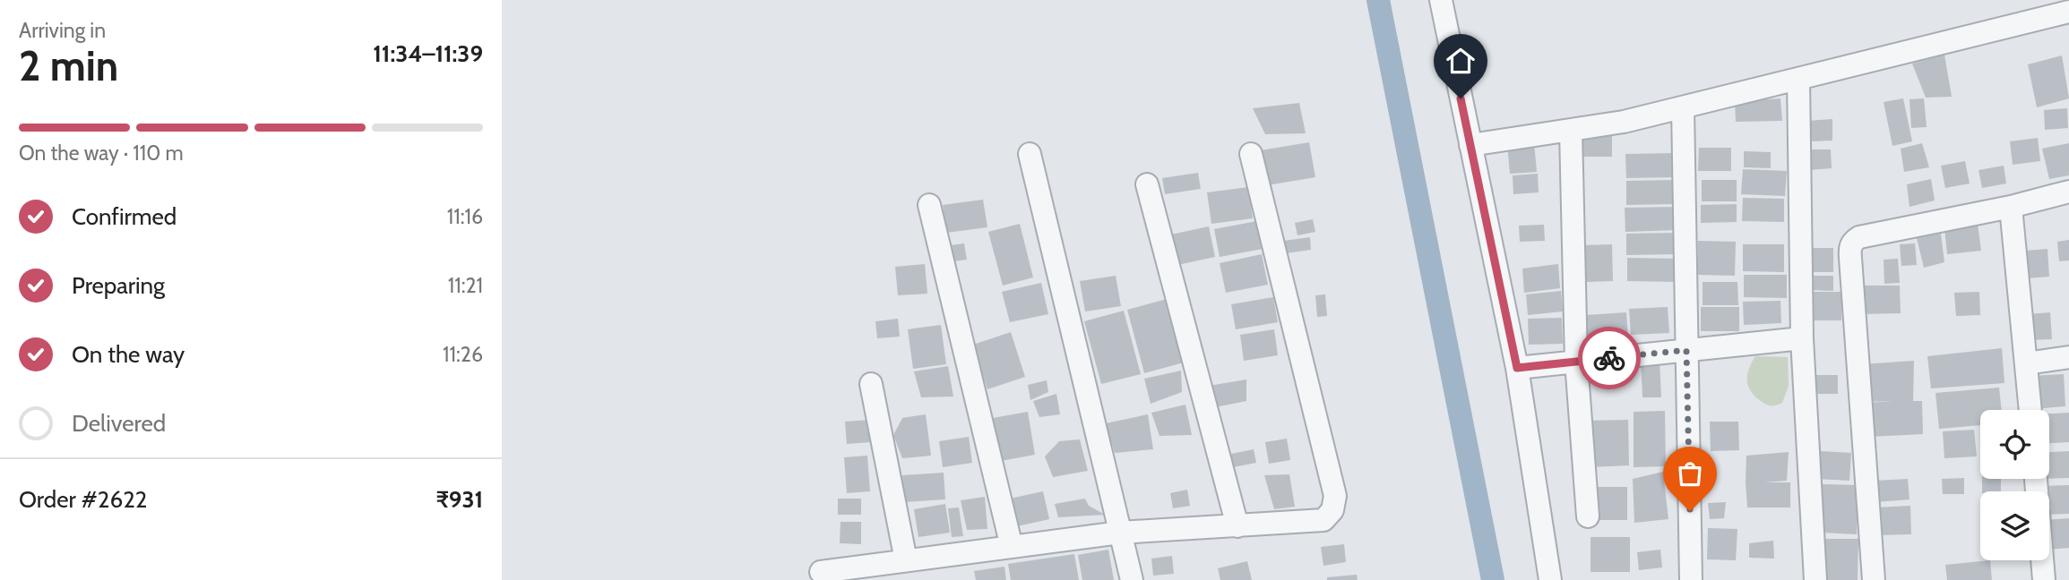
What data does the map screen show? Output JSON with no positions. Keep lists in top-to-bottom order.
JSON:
{
  "page": {
    "heading": ["2 min", "Arriving in", "11:34–11:39"],
    "panel": ["Order #2622", "₹931"],
    "bar": "On the way · 110 m",
    "list": [
      ["Confirmed", "11:16"],
      ["Preparing", "11:21"],
      ["On the way", "11:26"],
      "Delivered"
    ]
  }
}
